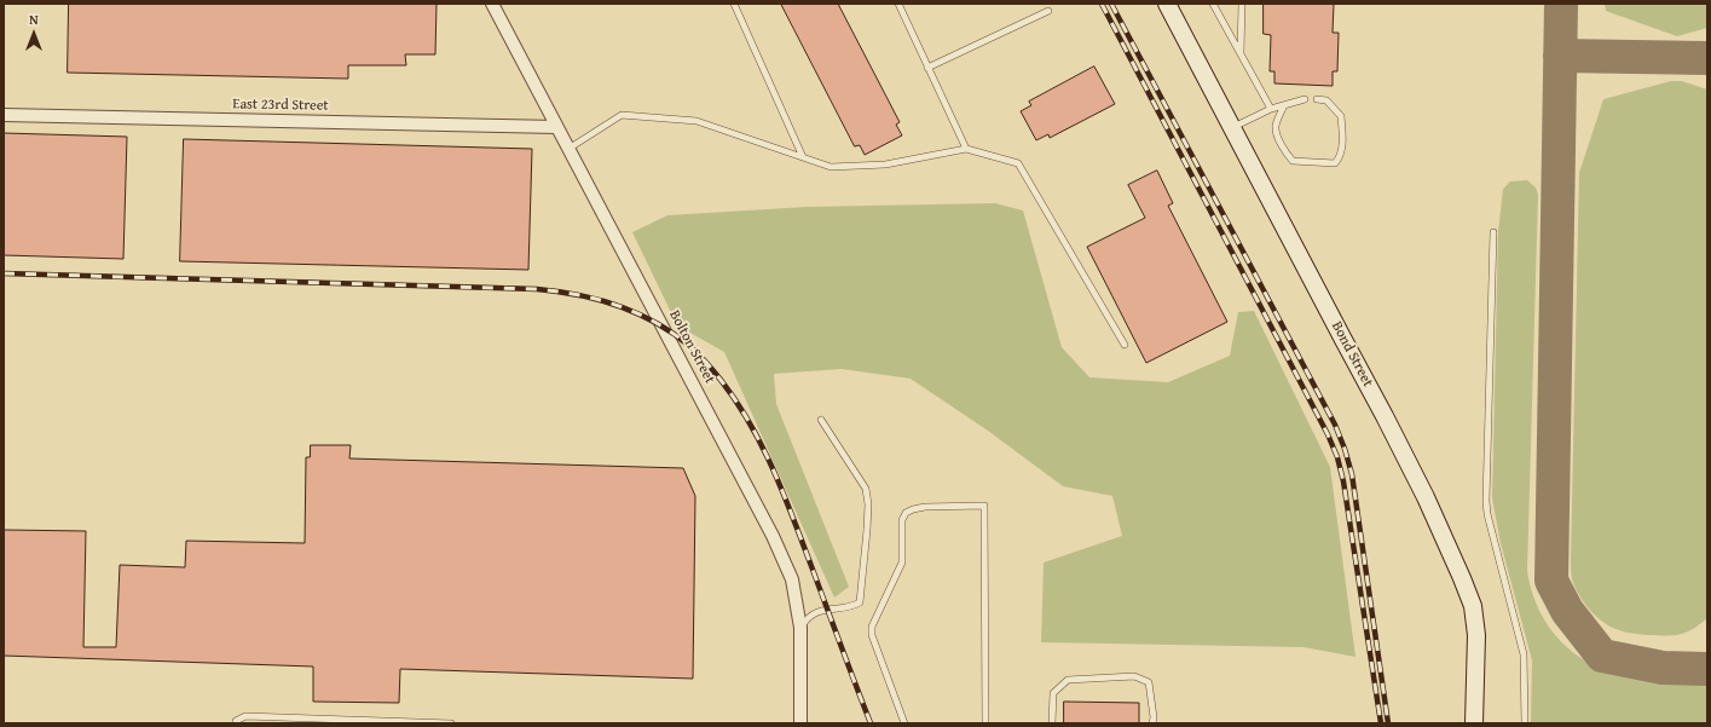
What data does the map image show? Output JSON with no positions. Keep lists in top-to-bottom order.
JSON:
{
  "streets": {
    "street": ["East 23rd Street", "Bolton Street", "Bond Street"]
  },
  "crossings": [
    ["East 23rd Street", "Bolton Street"]
  ],
  "north": "top"
}
